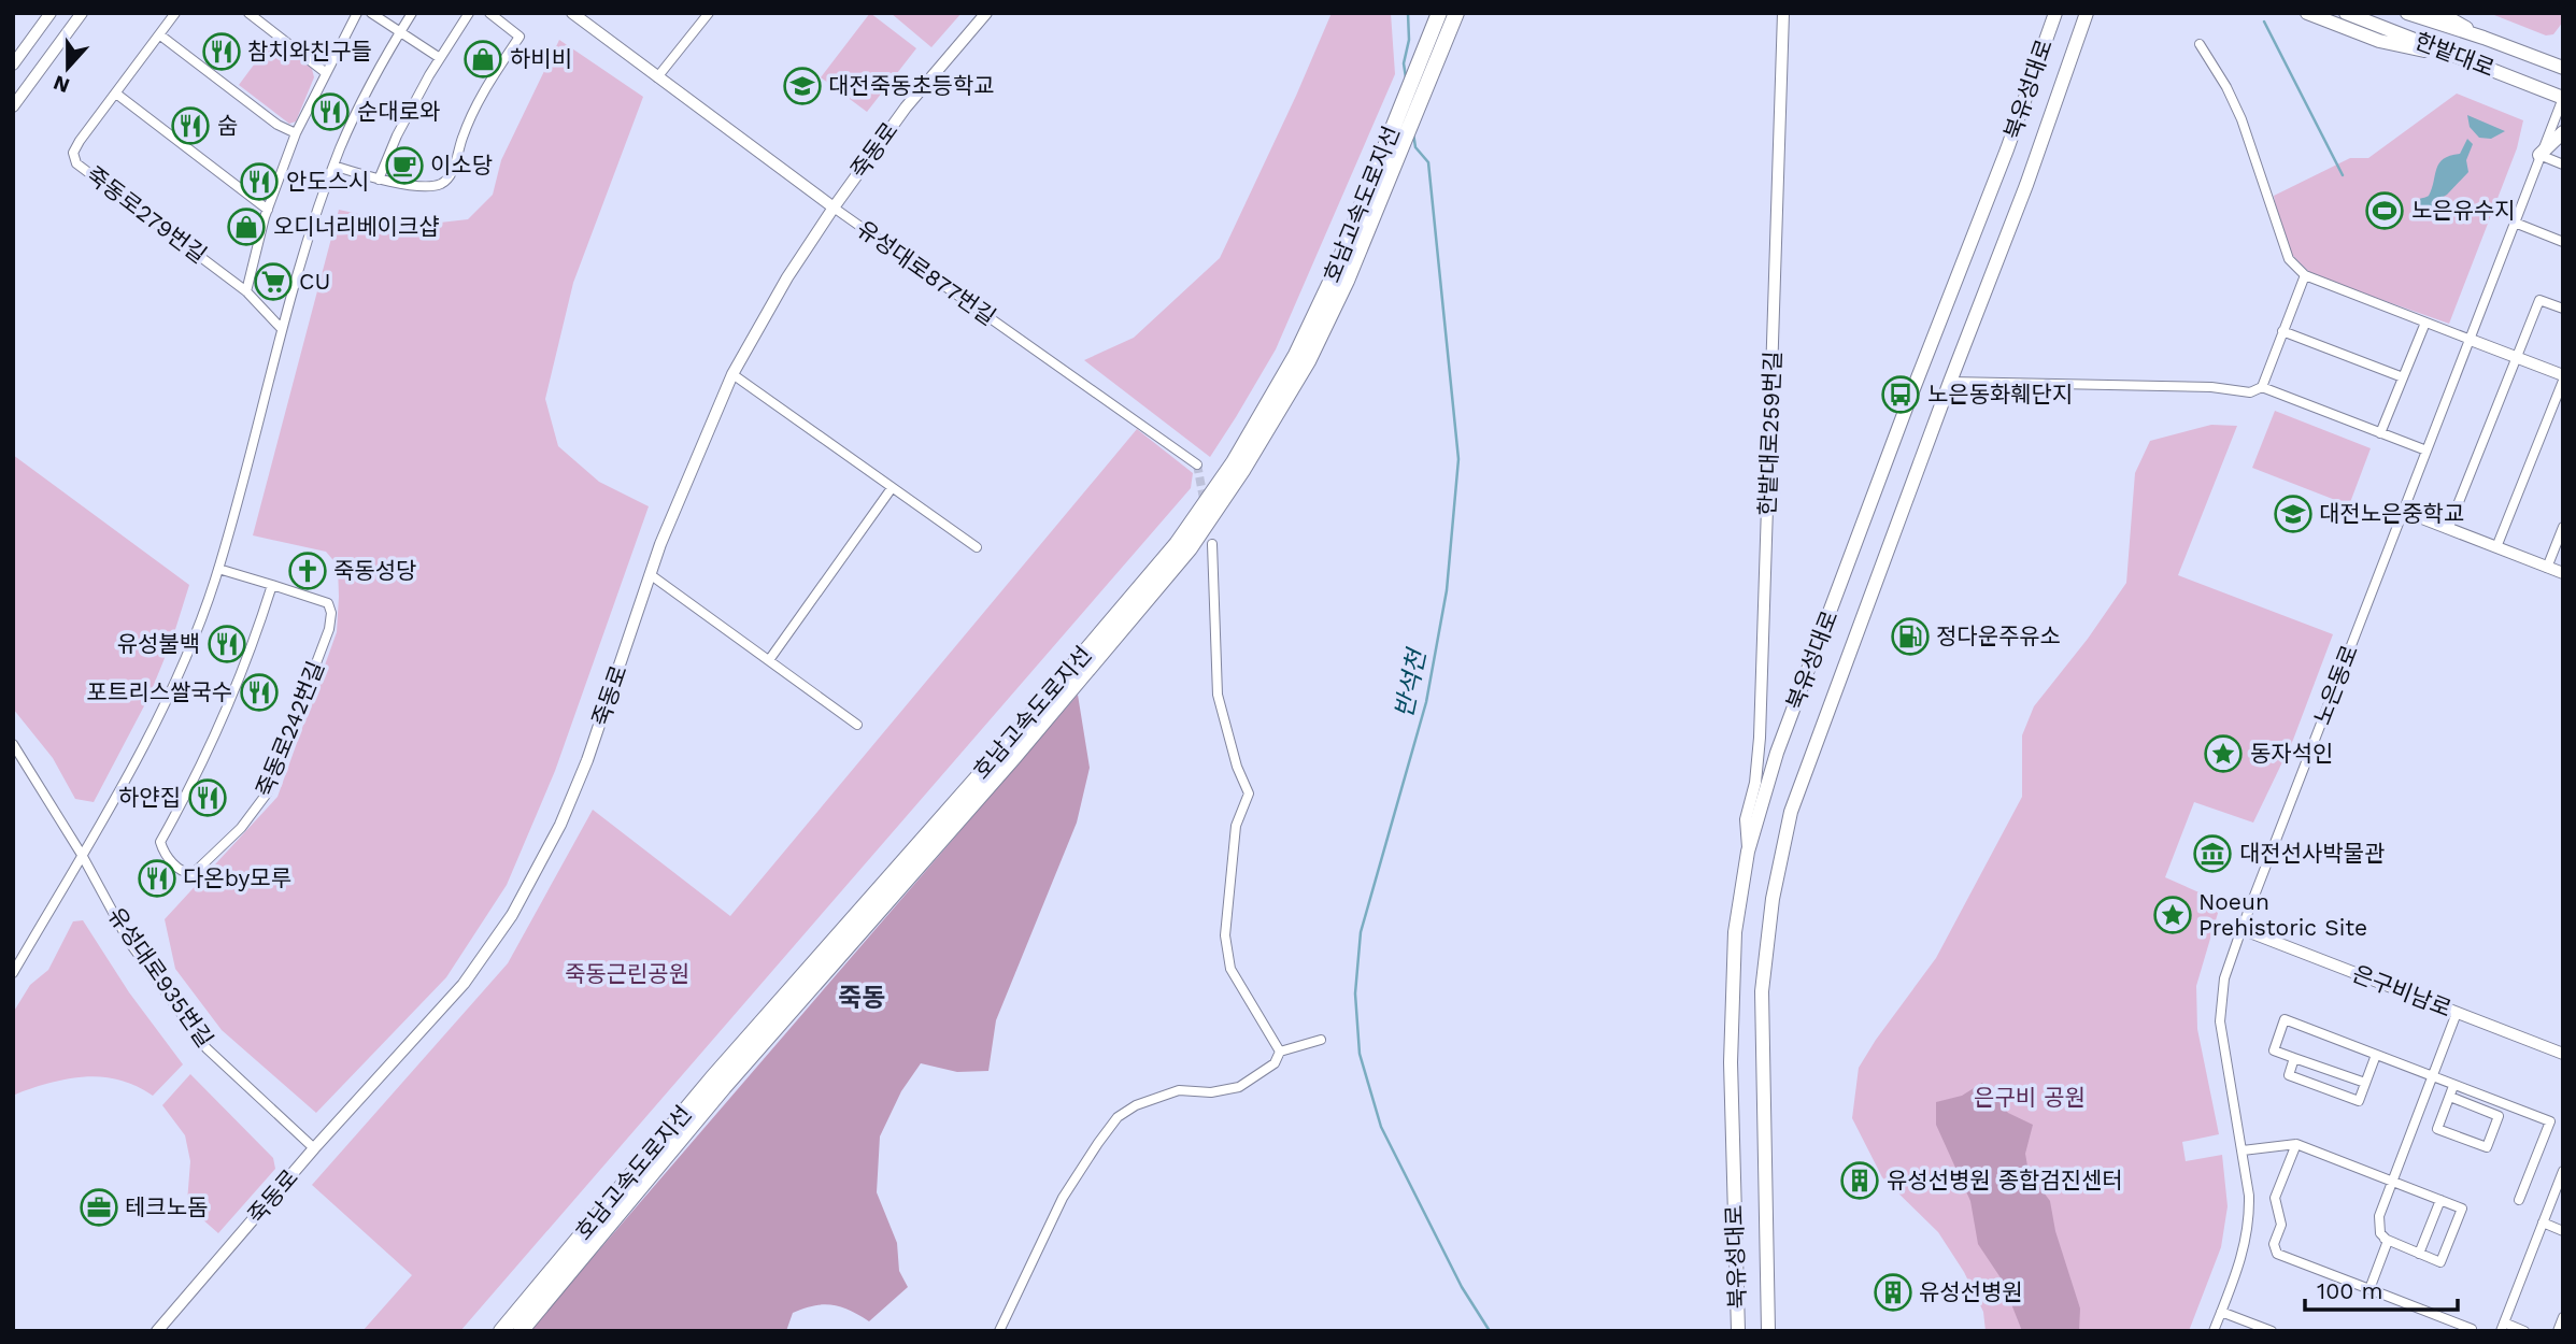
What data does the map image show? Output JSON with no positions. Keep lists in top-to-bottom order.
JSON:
{
  "streets": {
    "highway": ["호남고속도로지선"],
    "main road": ["한밭대로", "북유성대로"],
    "street": [
      "죽동로",
      "죽동로279번길",
      "유성대로877번길",
      "한밭대로259번길",
      "노은동로",
      "죽동로242번길",
      "유성대로935번길",
      "은구비남로"
    ]
  },
  "crossings": [
    ["한밭대로", "노은동로"],
    ["북유성대로", "한밭대로259번길"],
    ["죽동로", "유성대로877번길"],
    ["죽동로", "유성대로935번길"],
    ["노은동로", "은구비남로"]
  ],
  "districts": ["죽동"],
  "water": ["반석천"],
  "parks": ["죽동근린공원", "은구비 공원"],
  "places": {
    "restaurant": [
      "참치와친구들",
      "순대로와",
      "숨",
      "안도스시",
      "유성불백",
      "포트리스쌀국수",
      "하얀집",
      "다온by모루"
    ],
    "shop": ["하비비", "오디너리베이크샵"],
    "school or university": ["대전죽동초등학교", "대전노은중학교"],
    "cafe": ["이소당"],
    "sports": ["노은유수지"],
    "supermarket": ["CU"],
    "bus stop": ["노은동화훼단지"],
    "church": ["죽동성당"],
    "fuel station": ["정다운주유소"],
    "place": ["동자석인", "Noeun Prehistoric Site"],
    "museum": ["대전선사박물관"],
    "building": ["유성선병원 종합검진센터", "유성선병원"],
    "office": ["테크노돔"]
  },
  "scale_bar": "100 m",
  "north": "bottom"
}
